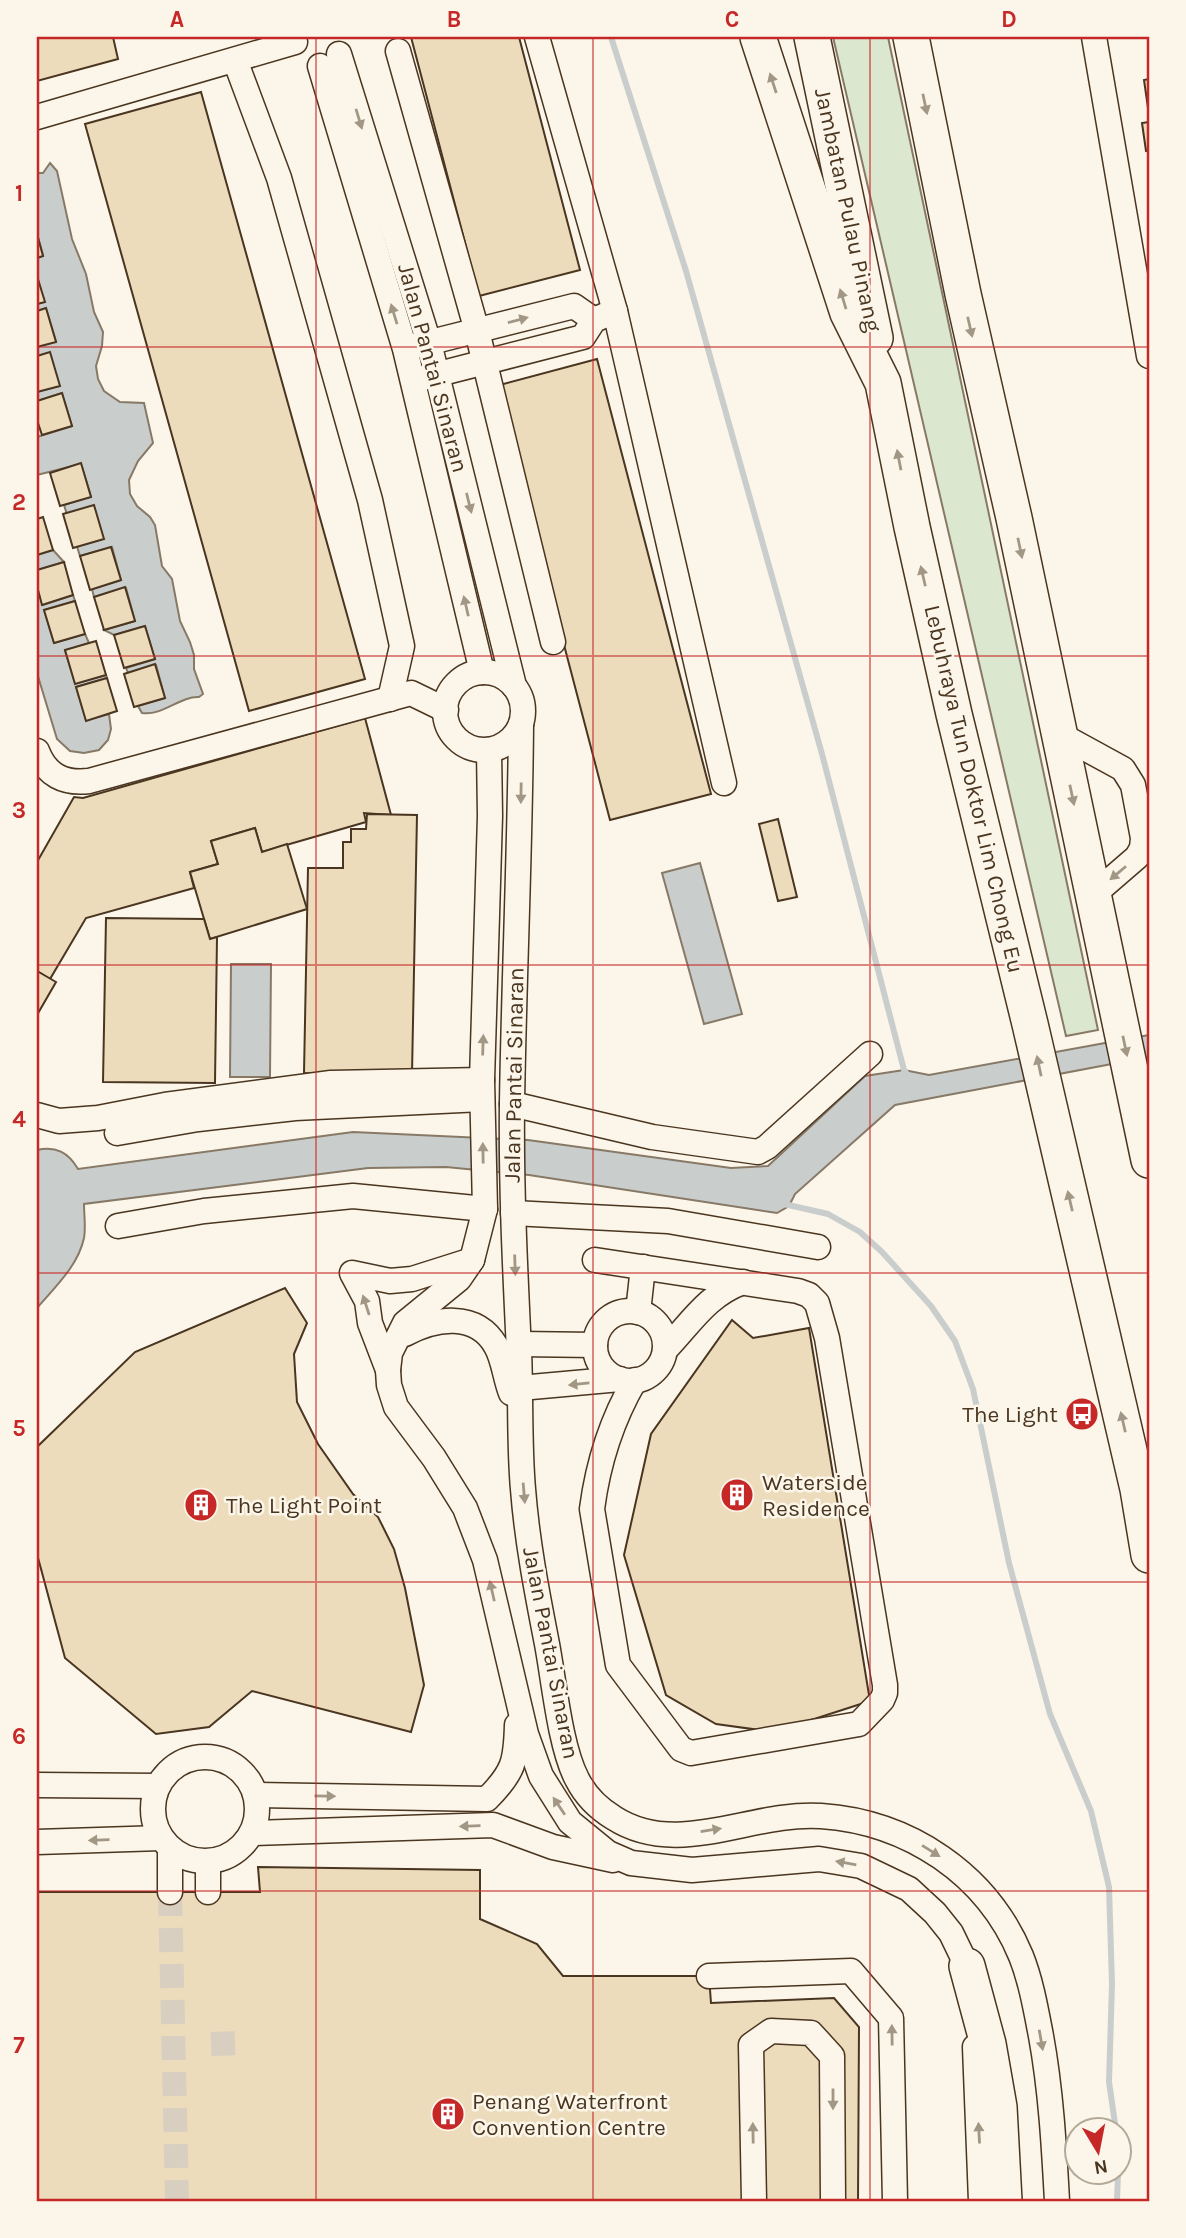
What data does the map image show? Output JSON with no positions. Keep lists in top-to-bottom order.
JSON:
{
  "streets": {
    "highway": ["Jambatan Pulau Pinang", "Lebuhraya Tun Doktor Lim Chong Eu"],
    "street": ["Jalan Pantai Sinaran"]
  },
  "crossings": [
    ["Jambatan Pulau Pinang", "Lebuhraya Tun Doktor Lim Chong Eu"]
  ],
  "places": {
    "bus stop": ["The Light"],
    "building": ["Waterside Residence", "The Light Point", "Penang Waterfront Convention Centre"]
  },
  "north": "bottom",
  "grid": {
    "columns": [
      "A",
      "B",
      "C",
      "D"
    ],
    "rows": [
      "1",
      "2",
      "3",
      "4",
      "5",
      "6",
      "7"
    ]
  }
}
